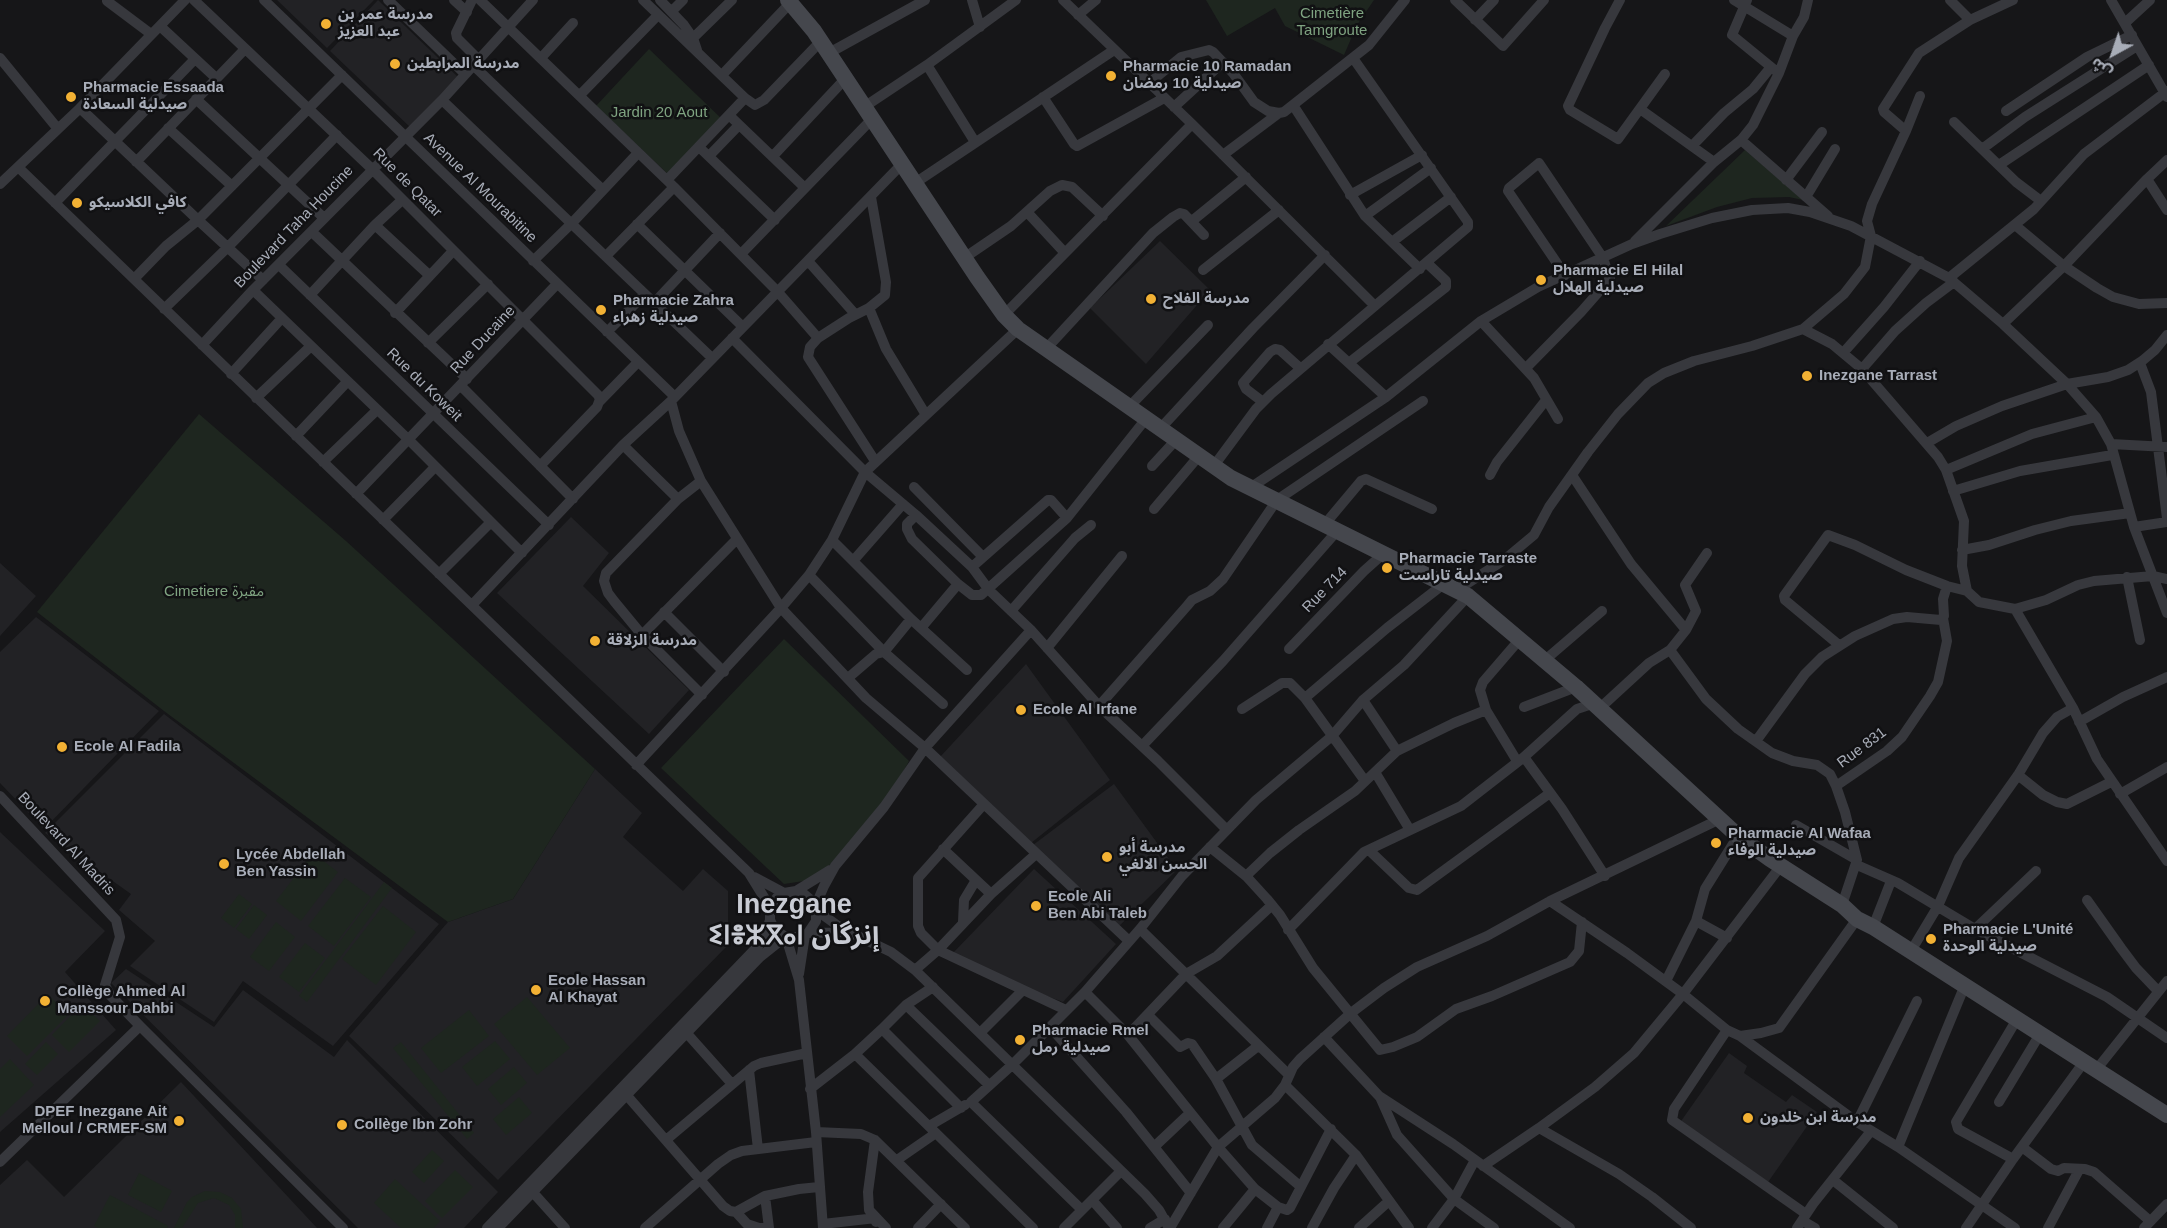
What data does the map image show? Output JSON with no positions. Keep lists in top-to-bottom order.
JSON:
{
  "streets": {
    "street": [
      "Rue de Qatar",
      "Avenue Al Mourabitine",
      "Boulevard Taha Houcine",
      "Rue Ducaine",
      "Rue du Koweit",
      "Rue 714",
      "Rue 831",
      "Boulevard Al Madris"
    ]
  },
  "crossings": [
    ["Rue de Qatar", "Boulevard Taha Houcine"],
    ["Rue de Qatar", "Rue Ducaine"],
    ["Avenue Al Mourabitine", "Boulevard Taha Houcine"],
    ["Avenue Al Mourabitine", "Rue Ducaine"],
    ["Boulevard Taha Houcine", "Rue du Koweit"],
    ["Rue Ducaine", "Rue du Koweit"]
  ],
  "districts": ["Inezgane ⵉⵏⴻⵣⴳⴰⵏ إنزگان"],
  "parks": ["Cimetière Tamgroute", "Jardin 20 Aout", "Cimetiere مقبرة"],
  "places": [
    "مدرسة عمر بن عبد العزيز",
    "مدرسة المرابطين",
    "Pharmacie 10 Ramadan صيدلية 10 رمضان",
    "Pharmacie Essaada صيدلية السعادة",
    "كافي الكلاسيكو",
    "Pharmacie El Hilal صيدلية الهلال",
    "مدرسة الفلاح",
    "Pharmacie Zahra صيدلية زهراء",
    "Inezgane Tarrast",
    "Pharmacie Tarraste صيدلية تاراست",
    "مدرسة الزلاقة",
    "Ecole Al Irfane",
    "Ecole Al Fadila",
    "Pharmacie Al Wafaa صيدلية الوفاء",
    "مدرسة أبو الحسن الالغي",
    "Lycée Abdellah Ben Yassin",
    "Ecole Ali Ben Abi Taleb",
    "Pharmacie L'Unité صيدلية الوحدة",
    "Ecole Hassan Al Khayat",
    "Collège Ahmed Al Manssour Dahbi",
    "Pharmacie Rmel صيدلية رمل",
    "مدرسة ابن خلدون",
    "DPEF Inezgane Ait Melloul / CRMEF-SM",
    "Collège Ibn Zohr"
  ],
  "north": "bottom left"
}
